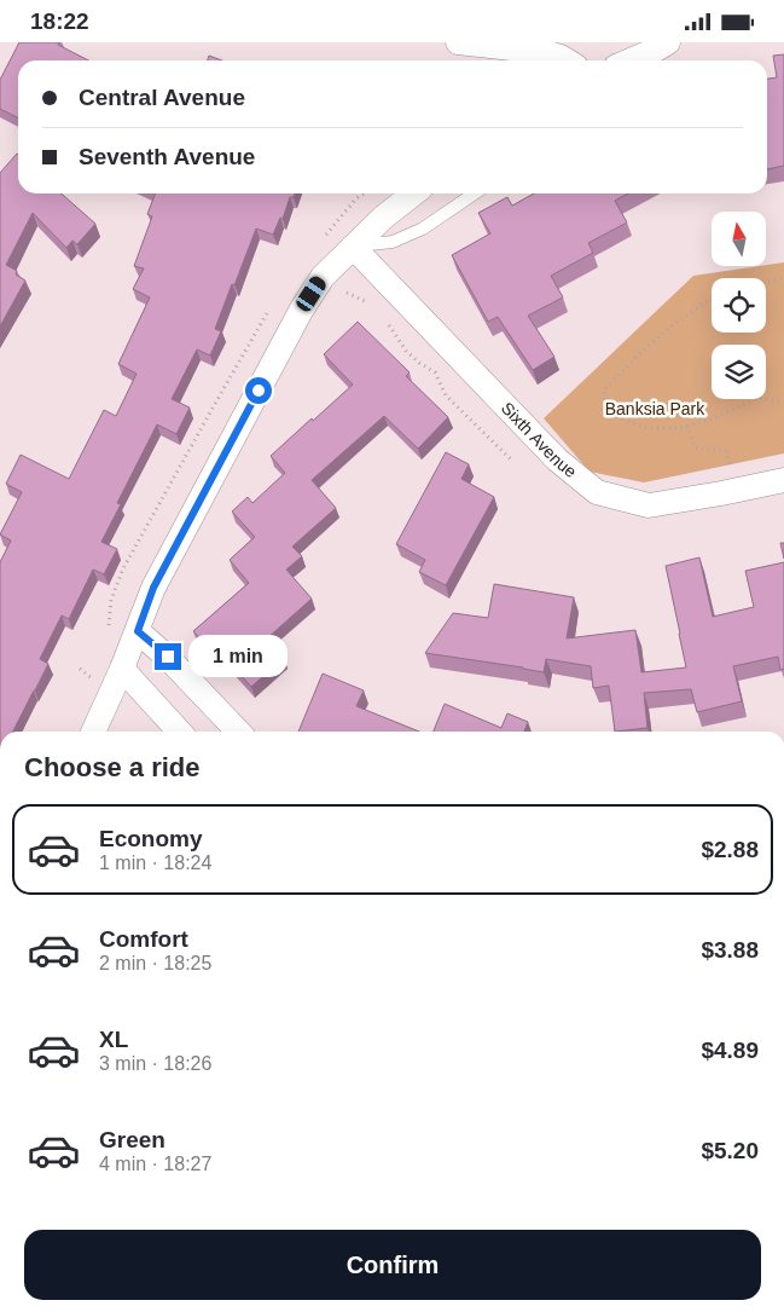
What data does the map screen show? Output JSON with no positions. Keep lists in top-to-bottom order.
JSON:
{
  "streets": {
    "street": ["Sixth Avenue"]
  },
  "parks": ["Banksia Park"],
  "north": "top",
  "page": {
    "status": "18:22",
    "banner": ["Central Avenue", "Seventh Avenue"],
    "bubble": "1 min",
    "heading": "Choose a ride",
    "list": [
      {
        "name": "Economy",
        "note": "1 min · 18:24",
        "value": "$2.88"
      },
      {
        "name": "Comfort",
        "note": "2 min · 18:25",
        "value": "$3.88"
      },
      {
        "name": "XL",
        "note": "3 min · 18:26",
        "value": "$4.89"
      },
      {
        "name": "Green",
        "note": "4 min · 18:27",
        "value": "$5.20"
      }
    ],
    "buttons": "Confirm"
  }
}
